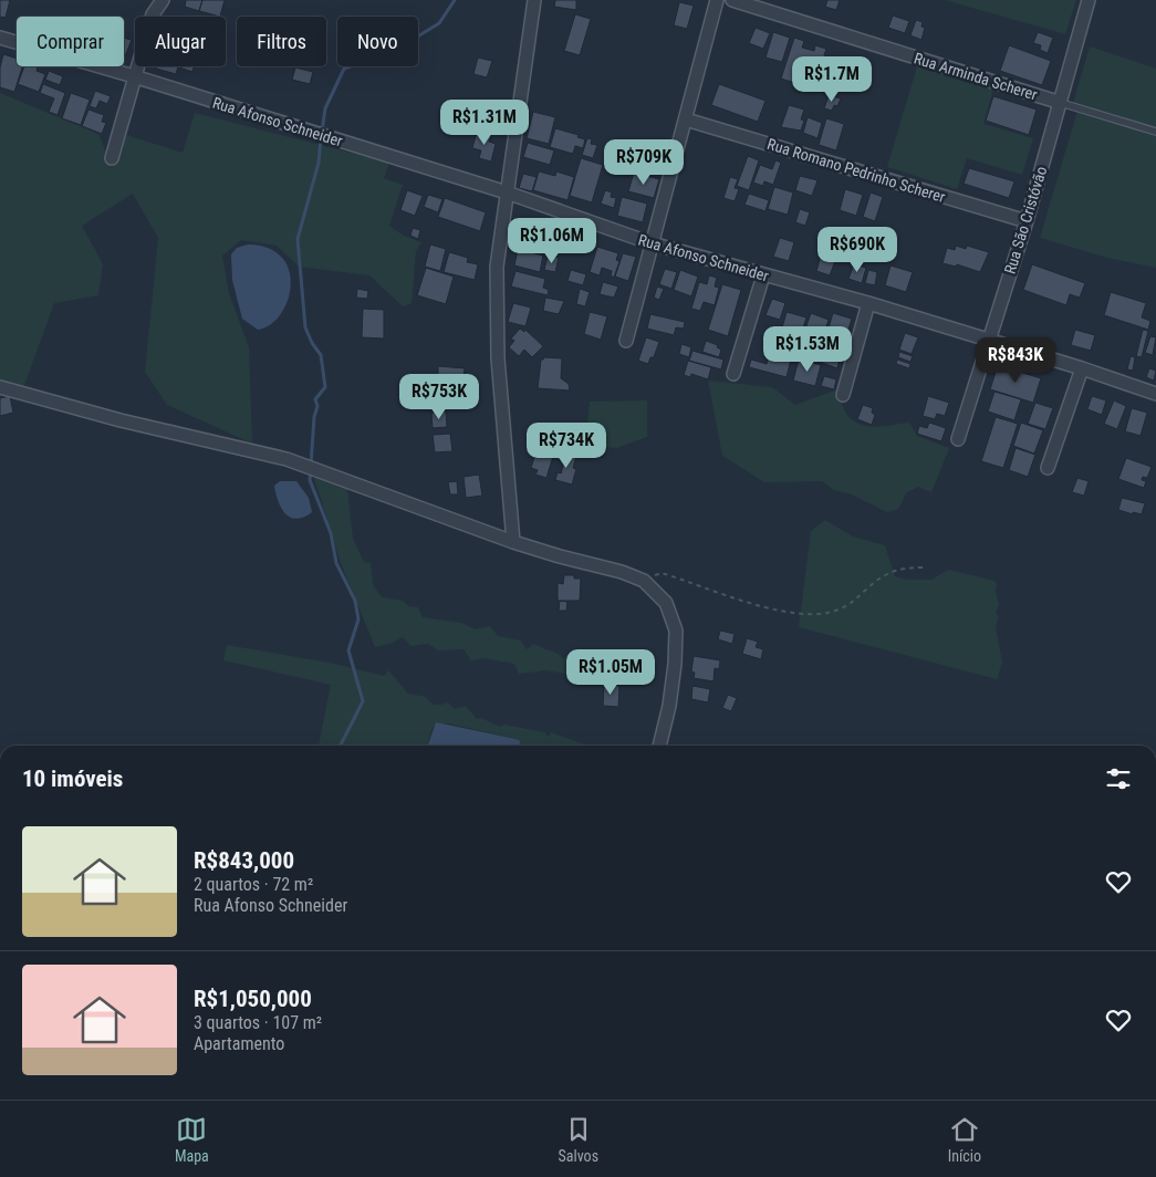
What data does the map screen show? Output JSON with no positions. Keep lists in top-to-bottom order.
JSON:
{
  "streets": {
    "street": [
      "Rua Arminda Scherer",
      "Rua Afonso Schneider",
      "Rua Romano Pedrinho Scherer",
      "Rua São Cristóvão"
    ]
  },
  "crossings": [
    ["Rua Arminda Scherer", "Rua São Cristóvão"],
    ["Rua Afonso Schneider", "Rua São Cristóvão"],
    ["Rua Romano Pedrinho Scherer", "Rua São Cristóvão"]
  ],
  "page": {
    "chip": [
      "Comprar",
      "Alugar",
      "Filtros",
      "Novo"
    ],
    "price": [
      "R$1.7M",
      "R$1.31M",
      "R$709K",
      "R$1.06M",
      "R$690K",
      "R$1.53M",
      "R$843K",
      "R$753K",
      "R$734K",
      "R$1.05M"
    ],
    "heading": "10 imóveis",
    "list": [
      {
        "name": "R$843,000",
        "note": "2 quartos · 72 m² · Rua Afonso Schneider"
      },
      {
        "name": "R$1,050,000",
        "note": "3 quartos · 107 m² · Apartamento"
      }
    ],
    "tabs": ["Mapa", "Salvos", "Início"]
  }
}
